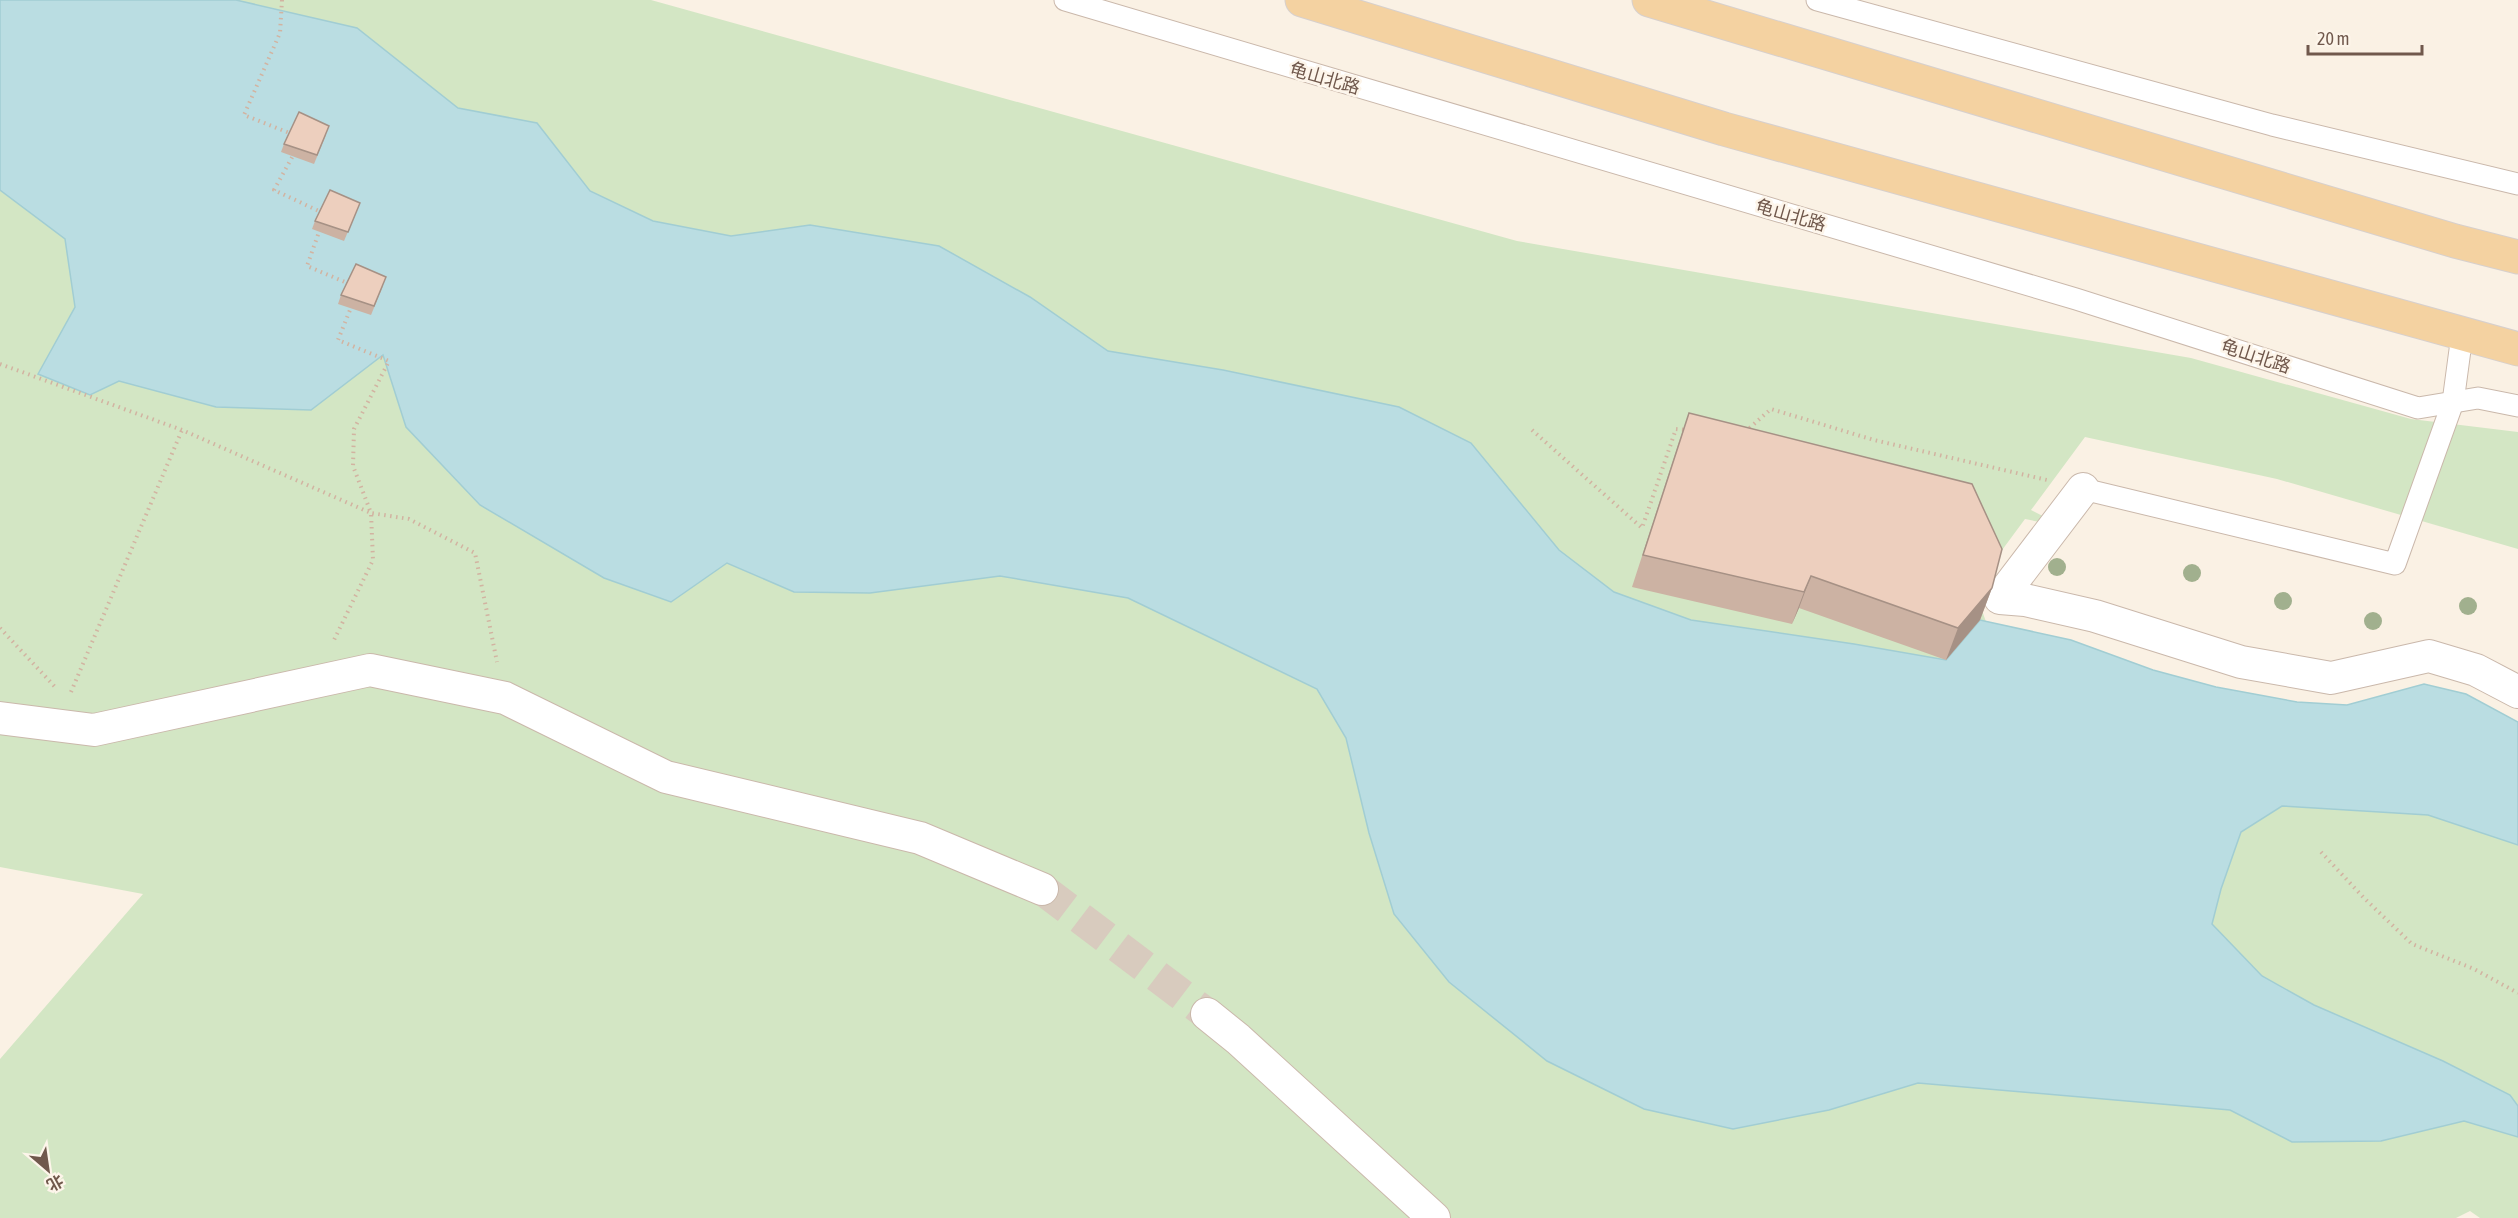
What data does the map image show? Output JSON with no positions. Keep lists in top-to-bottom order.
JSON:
{
  "streets": {
    "lane": ["龟山北路"]
  },
  "scale_bar": "20 m",
  "north": "bottom right"
}
